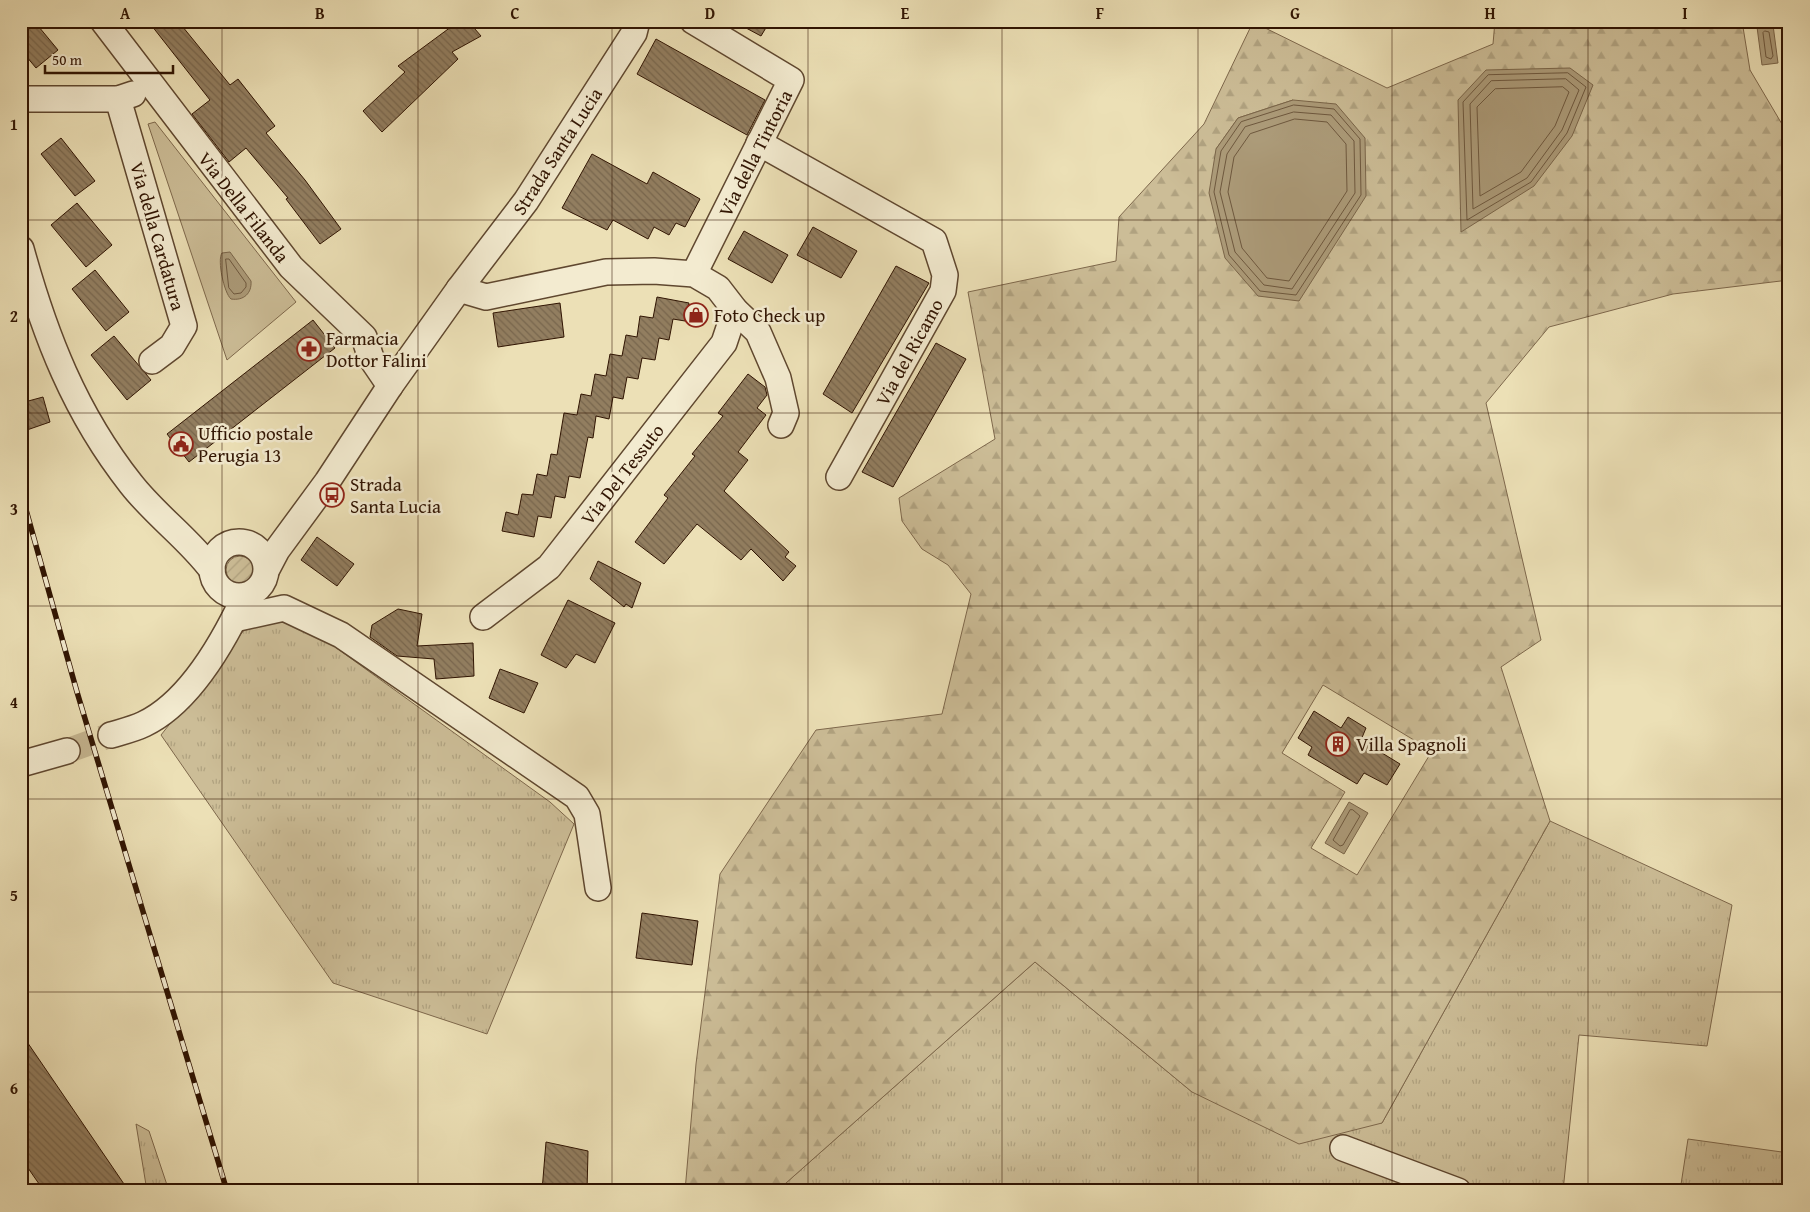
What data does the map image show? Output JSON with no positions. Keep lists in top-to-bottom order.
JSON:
{
  "streets": {
    "street": [
      "Strada Santa Lucia",
      "Via della Tintoria",
      "Via Della Filanda",
      "Via della Cardatura",
      "Via del Ricamo",
      "Via Del Tessuto"
    ]
  },
  "crossings": [
    ["Strada Santa Lucia", "Via Della Filanda"],
    ["Via della Tintoria", "Via del Ricamo"]
  ],
  "places": {
    "shop": ["Foto Check up"],
    "pharmacy": ["Farmacia Dottor Falini"],
    "public building": ["Ufficio postale Perugia 13"],
    "bus stop": ["Strada Santa Lucia"],
    "building": ["Villa Spagnoli"]
  },
  "scale_bar": "50 m",
  "grid": {
    "columns": [
      "A",
      "B",
      "C",
      "D",
      "E",
      "F",
      "G",
      "H",
      "I"
    ],
    "rows": [
      "1",
      "2",
      "3",
      "4",
      "5",
      "6"
    ]
  }
}
